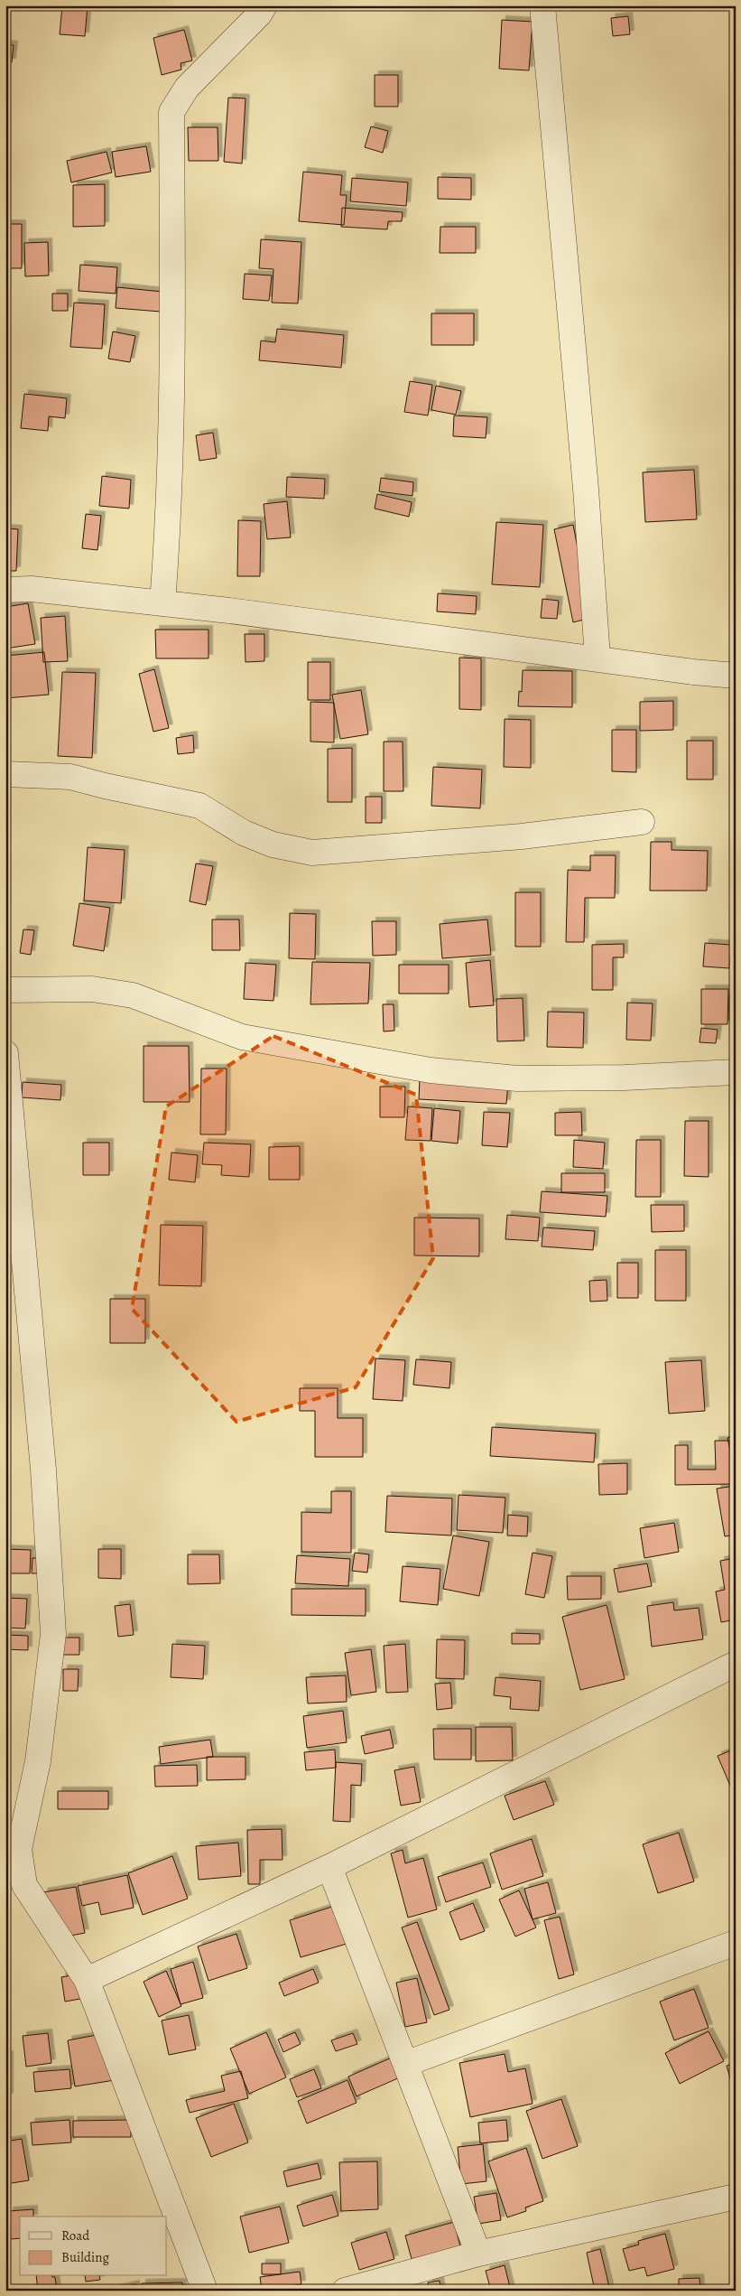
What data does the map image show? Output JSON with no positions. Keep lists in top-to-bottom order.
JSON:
{
  "legend": ["Road", "Building"]
}
